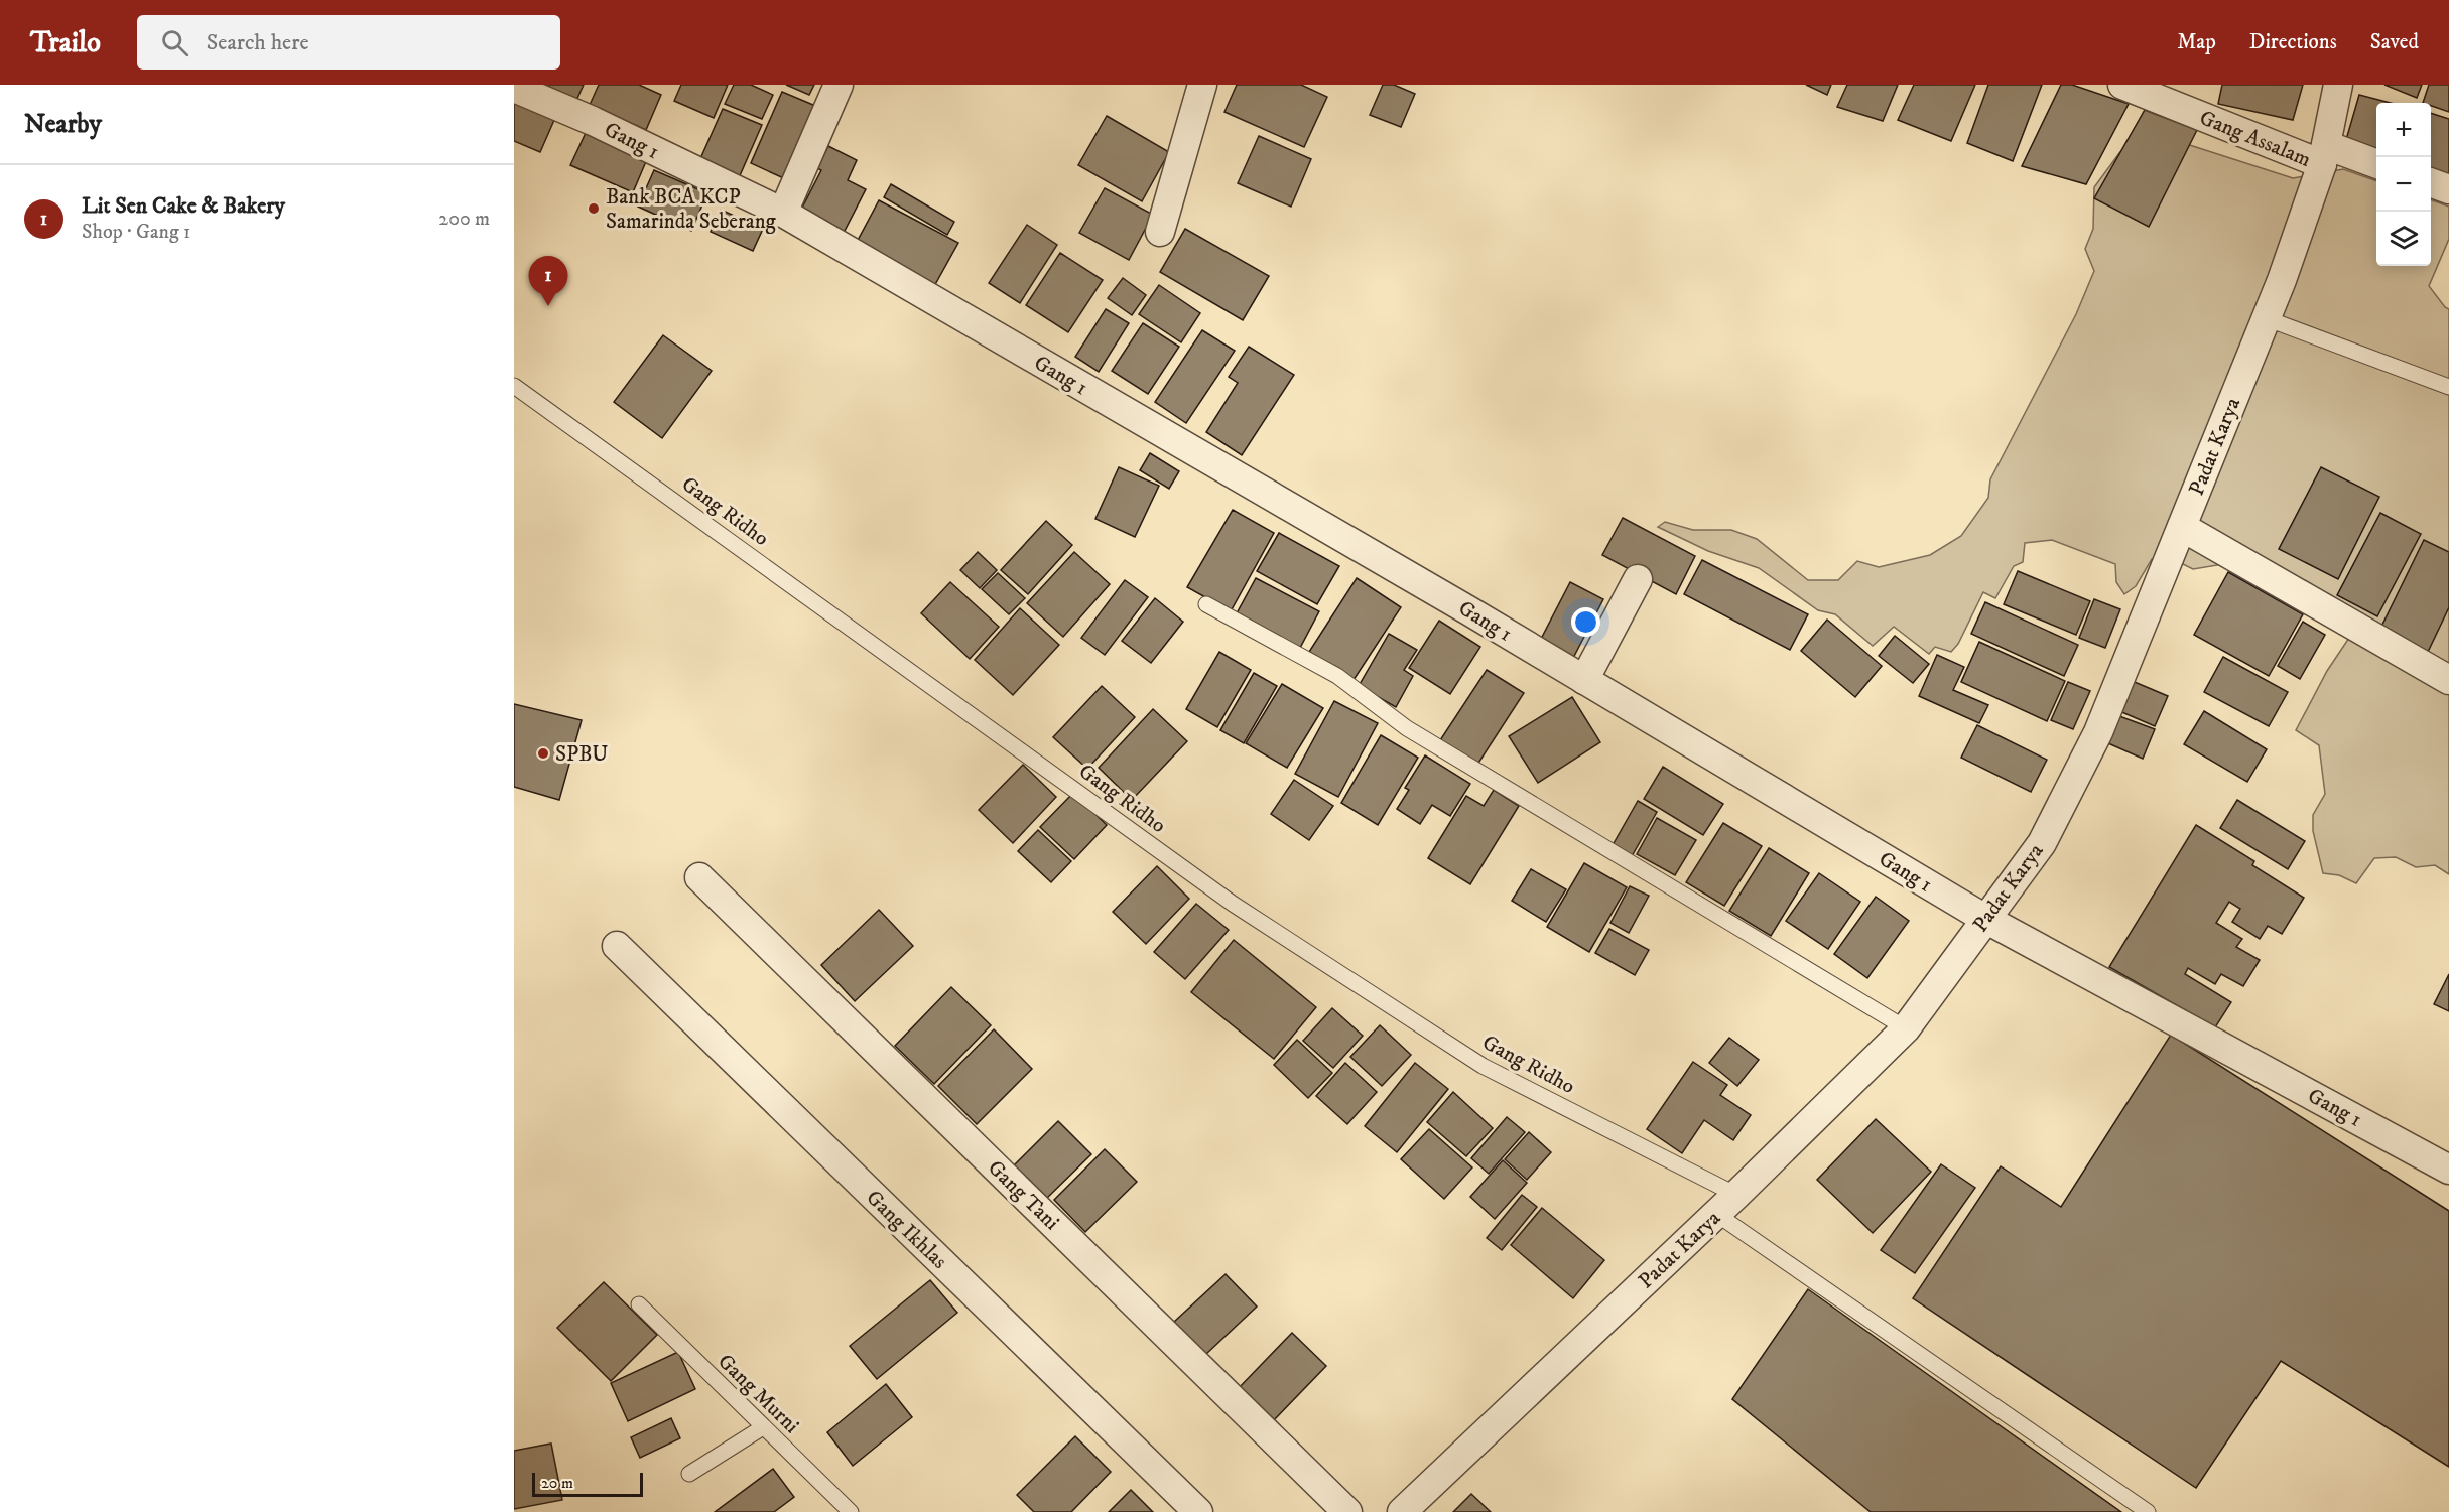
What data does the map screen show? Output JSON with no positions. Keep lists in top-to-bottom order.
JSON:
{
  "streets": {
    "street": [
      "Gang Assalam",
      "Gang 1",
      "Padat Karya",
      "Gang Tani",
      "Gang Ikhlas"
    ],
    "lane": ["Gang Ridho", "Gang Murni"]
  },
  "crossings": [
    ["Gang Assalam", "Padat Karya"],
    ["Gang 1", "Padat Karya"],
    ["Padat Karya", "Gang Ridho"]
  ],
  "places": ["Bank BCA KCP Samarinda Seberang", "SPBU"],
  "scale_bar": "20 m",
  "page": {
    "header": "Trailo",
    "search": "Search here",
    "nav": ["Map", "Directions", "Saved"],
    "heading": "Nearby",
    "map_buttons": ["+", "−"],
    "list": [
      {
        "mark": "1",
        "name": "Lit Sen Cake & Bakery",
        "note": "Shop · Gang 1",
        "value": "200 m"
      }
    ],
    "pins": "1",
    "scale": "20 m"
  }
}
